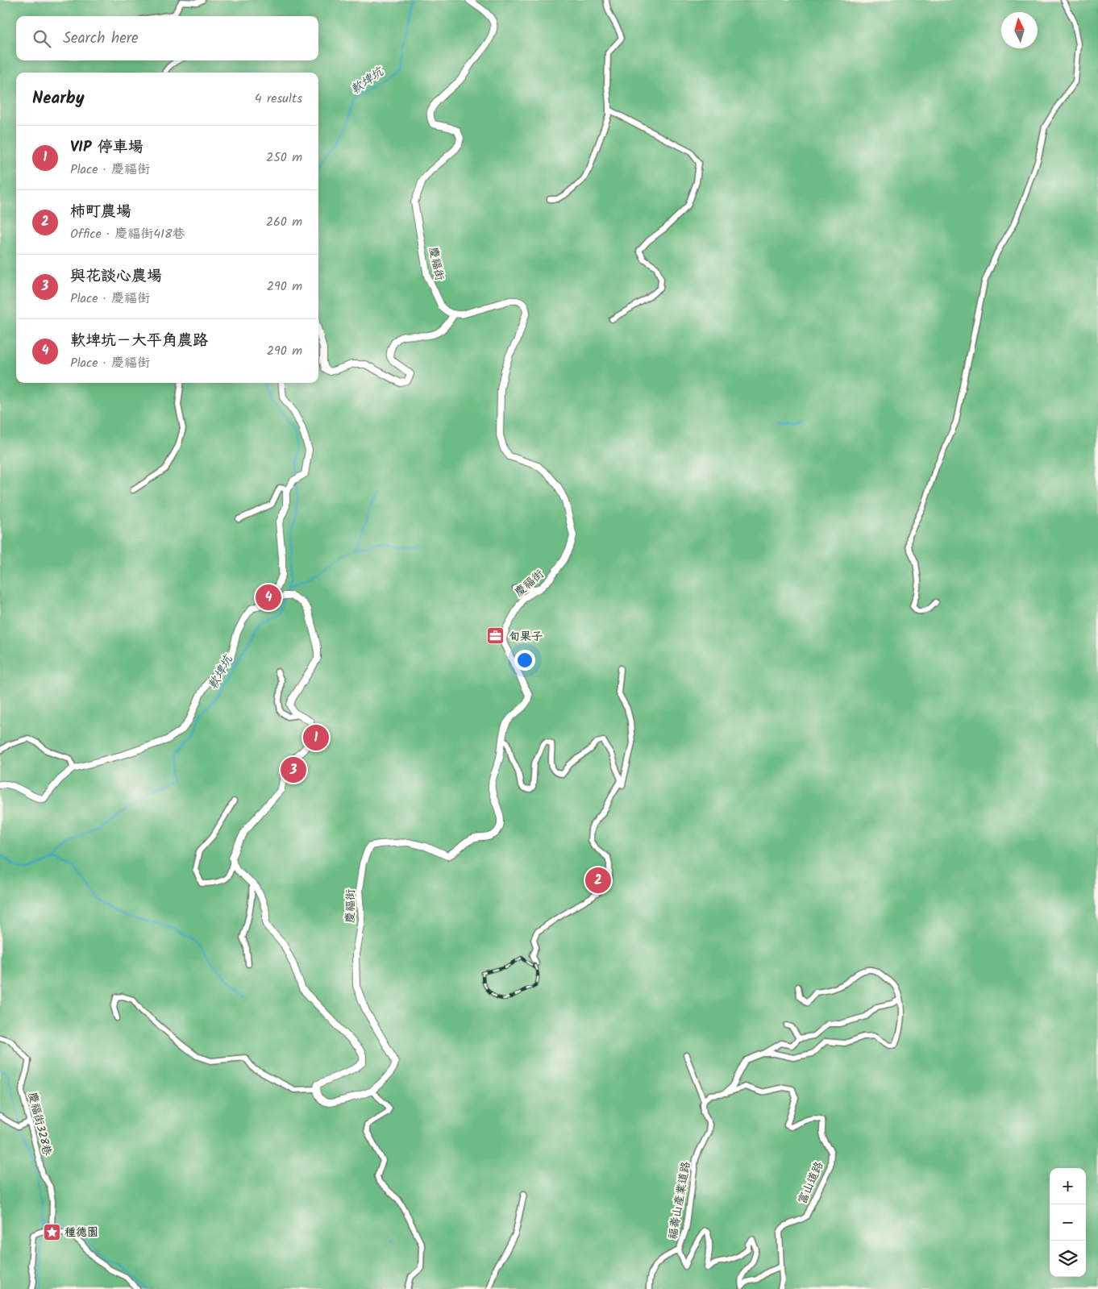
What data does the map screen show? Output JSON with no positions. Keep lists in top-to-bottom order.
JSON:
{
  "streets": {
    "street": [
      "慶福街",
      "慶福街328巷",
      "富山道路",
      "福壽山產業道路"
    ]
  },
  "water": ["軟埤坑"],
  "places": {
    "office": ["旬果子"],
    "place": ["種德園"]
  },
  "north": "top",
  "page": {
    "search": "Search here",
    "heading": ["Nearby", "4 results"],
    "list": [
      {
        "mark": "1",
        "name": "VIP 停車場",
        "note": "Place · 慶福街",
        "value": "250 m"
      },
      {
        "mark": "2",
        "name": "柿町農場",
        "note": "Office · 慶福街418巷",
        "value": "260 m"
      },
      {
        "mark": "3",
        "name": "與花談心農場",
        "note": "Place · 慶福街",
        "value": "290 m"
      },
      {
        "mark": "4",
        "name": "軟埤坑－大平角農路",
        "note": "Place · 慶福街",
        "value": "290 m"
      }
    ],
    "pins": [
      "4",
      "1",
      "3",
      "2"
    ],
    "map_buttons": ["+", "−"]
  }
}
